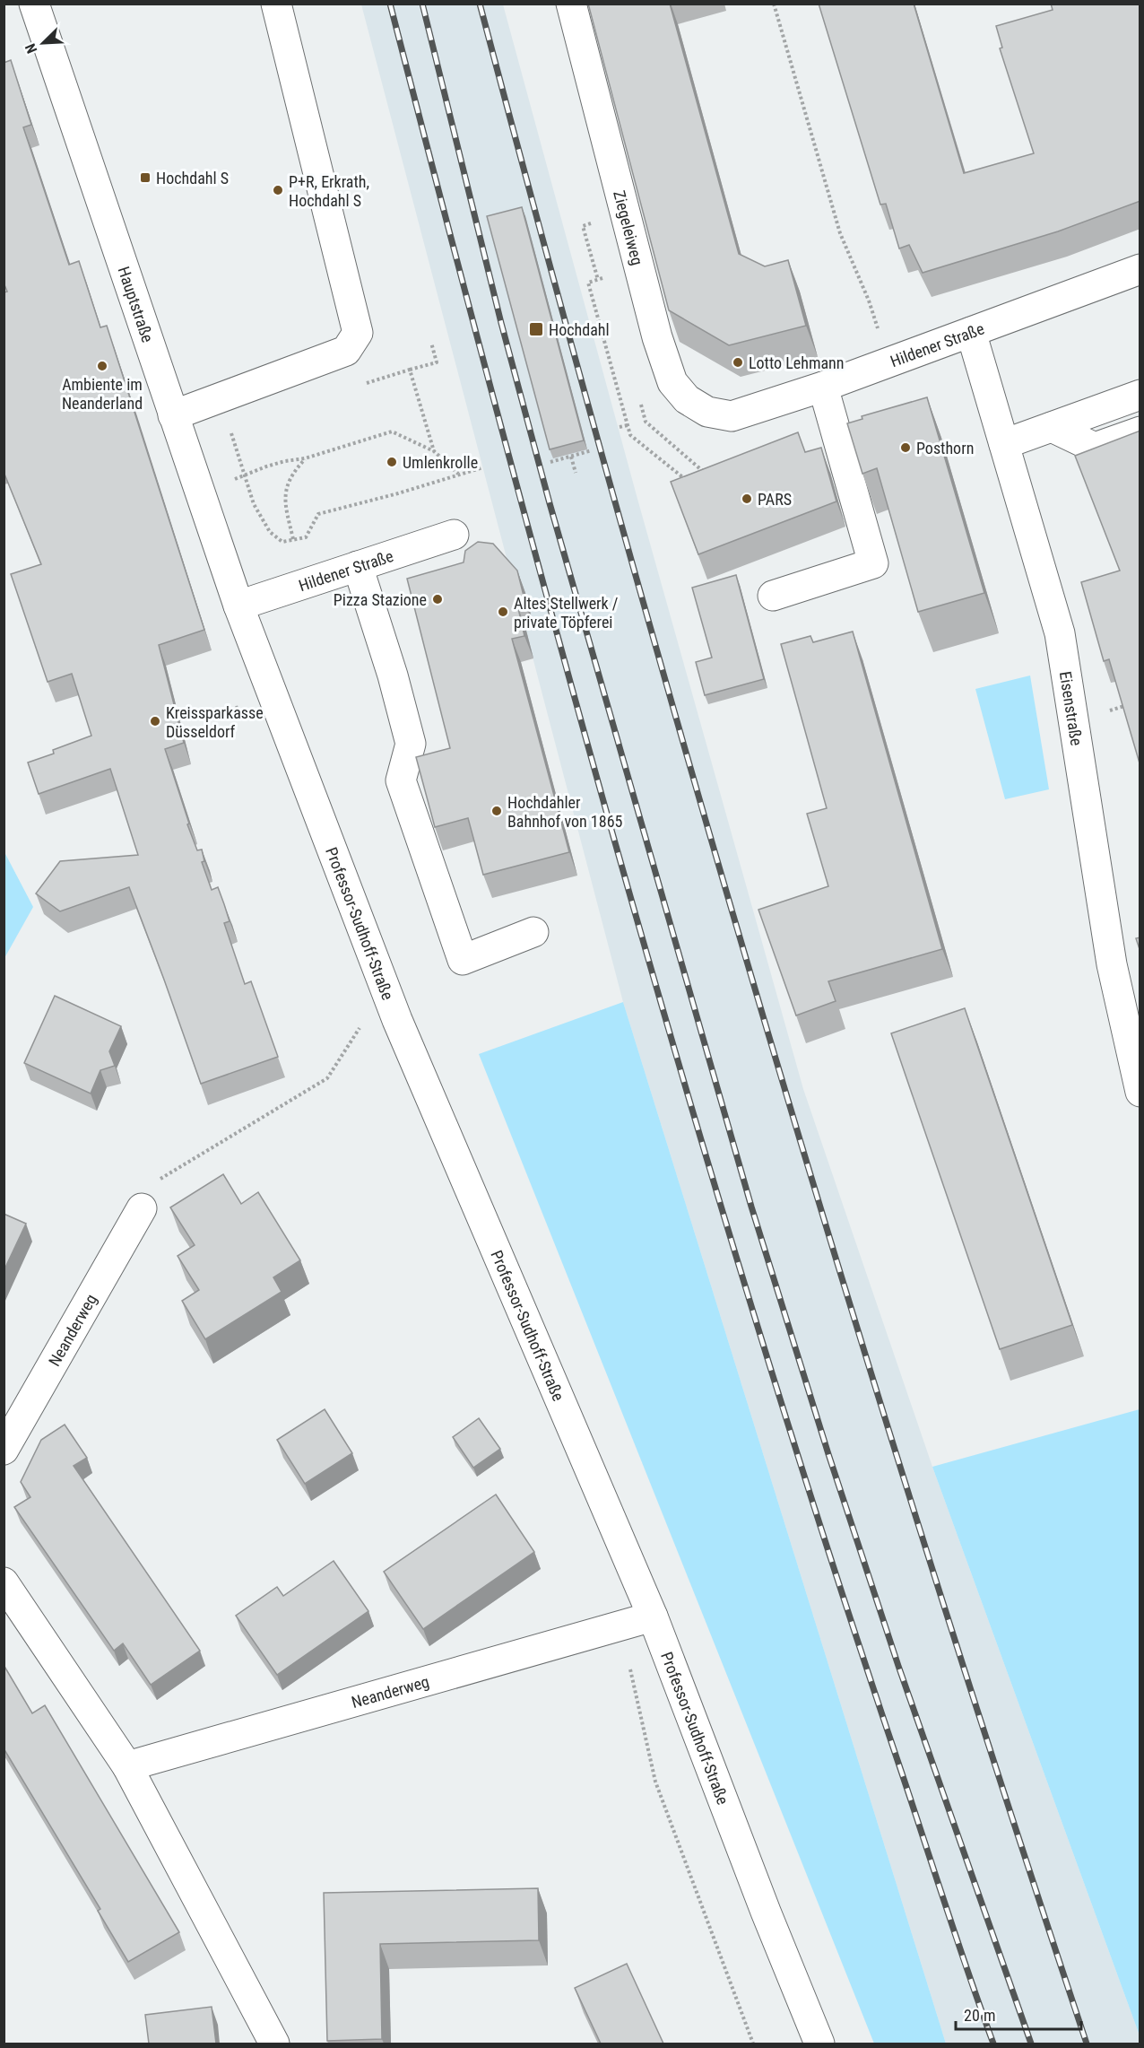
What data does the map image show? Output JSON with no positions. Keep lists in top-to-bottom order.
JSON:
{
  "streets": {
    "street": [
      "Ziegeleiweg",
      "Hauptstraße",
      "Hildener Straße",
      "Eisenstraße",
      "Professor-Sudhoff-Straße",
      "Neanderweg"
    ]
  },
  "crossings": [
    ["Ziegeleiweg", "Hildener Straße"],
    ["Hauptstraße", "Hildener Straße"],
    ["Hauptstraße", "Professor-Sudhoff-Straße"],
    ["Hildener Straße", "Eisenstraße"],
    ["Hildener Straße", "Professor-Sudhoff-Straße"],
    ["Professor-Sudhoff-Straße", "Neanderweg"]
  ],
  "places": {
    "transit": ["Hochdahl S", "Hochdahl"],
    "other": [
      "P+R, Erkrath, Hochdahl S",
      "Lotto Lehmann",
      "Ambiente im Neanderland",
      "Posthorn",
      "Umlenkrolle",
      "PARS",
      "Pizza Stazione",
      "Altes Stellwerk / private Töpferei",
      "Kreissparkasse Düsseldorf",
      "Hochdahler Bahnhof von 1865"
    ]
  },
  "scale_bar": "20 m",
  "north": "bottom left"
}
